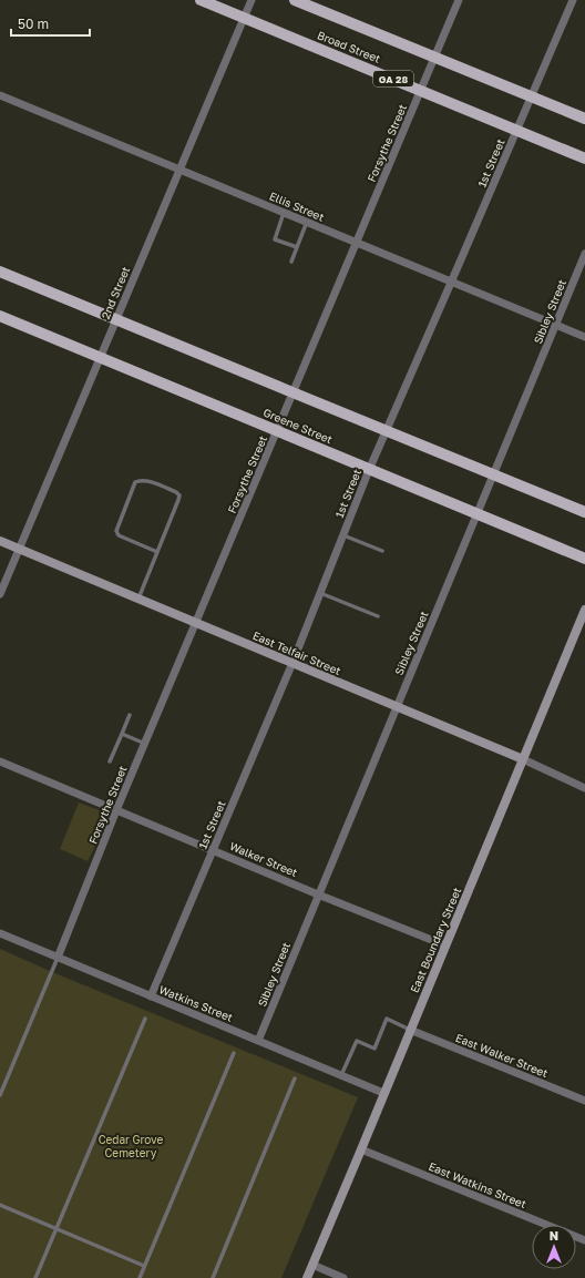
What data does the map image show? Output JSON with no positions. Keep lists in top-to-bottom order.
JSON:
{
  "streets": {
    "main road": [
      "Broad Street",
      "GA 28",
      "Greene Street",
      "East Telfair Street",
      "East Boundary Street"
    ],
    "street": [
      "Forsythe Street",
      "1st Street",
      "Ellis Street",
      "2nd Street",
      "Sibley Street",
      "Walker Street",
      "Watkins Street",
      "East Walker Street",
      "East Watkins Street"
    ]
  },
  "crossings": [
    ["Broad Street", "Forsythe Street"],
    ["Broad Street", "1st Street"],
    ["Broad Street", "2nd Street"],
    ["Forsythe Street", "Ellis Street"],
    ["Forsythe Street", "Greene Street"],
    ["Forsythe Street", "East Telfair Street"],
    ["Forsythe Street", "Walker Street"],
    ["Forsythe Street", "Watkins Street"],
    ["1st Street", "Ellis Street"],
    ["1st Street", "Greene Street"],
    ["1st Street", "East Telfair Street"],
    ["1st Street", "Walker Street"],
    ["1st Street", "Watkins Street"],
    ["Ellis Street", "2nd Street"],
    ["Ellis Street", "Sibley Street"],
    ["2nd Street", "Greene Street"],
    ["2nd Street", "East Telfair Street"],
    ["Sibley Street", "Greene Street"],
    ["Sibley Street", "East Telfair Street"],
    ["Sibley Street", "Walker Street"],
    ["Sibley Street", "Watkins Street"],
    ["East Telfair Street", "East Boundary Street"],
    ["Walker Street", "East Boundary Street"],
    ["East Boundary Street", "Watkins Street"],
    ["East Boundary Street", "East Walker Street"],
    ["East Boundary Street", "East Watkins Street"]
  ],
  "parks": ["Cedar Grove Cemetery"],
  "scale_bar": "50 m",
  "north": "top"
}
